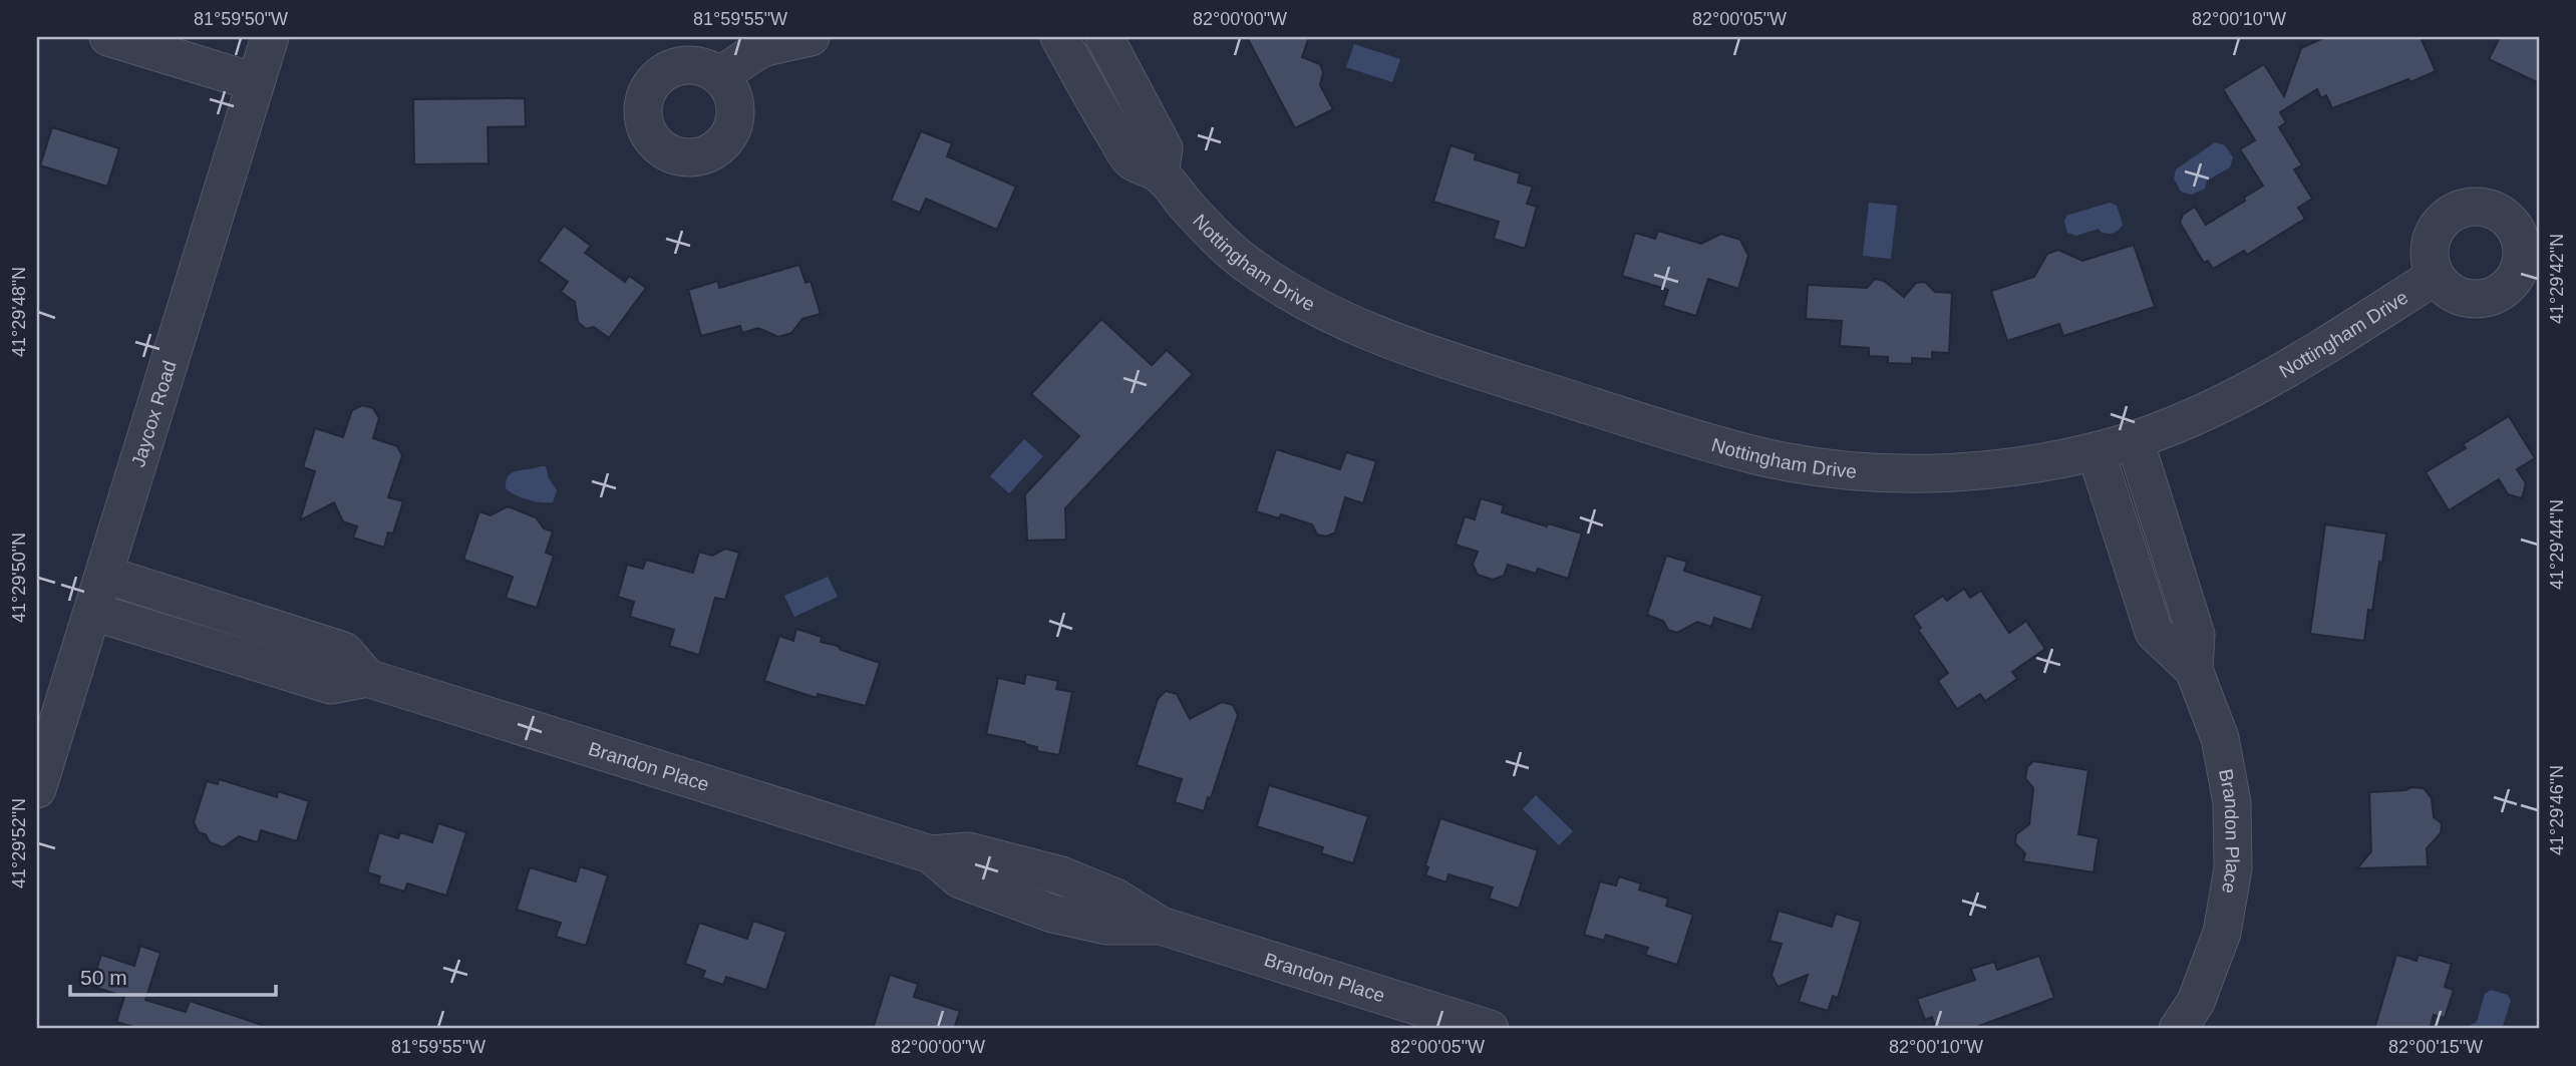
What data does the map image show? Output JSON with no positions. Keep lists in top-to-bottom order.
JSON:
{
  "streets": {
    "street": ["Nottingham Drive", "Jaycox Road", "Brandon Place"]
  },
  "crossings": [
    ["Nottingham Drive", "Brandon Place"],
    ["Jaycox Road", "Brandon Place"]
  ],
  "scale_bar": "50 m",
  "coordinates": [
    "81°59'50\"W",
    "81°59'55\"W",
    "82°00'00\"W",
    "82°00'05\"W",
    "82°00'10\"W",
    "41°29'42\"N",
    "41°29'48\"N",
    "41°29'44\"N",
    "41°29'50\"N",
    "41°29'46\"N",
    "41°29'52\"N",
    "82°00'15\"W"
  ]
}
